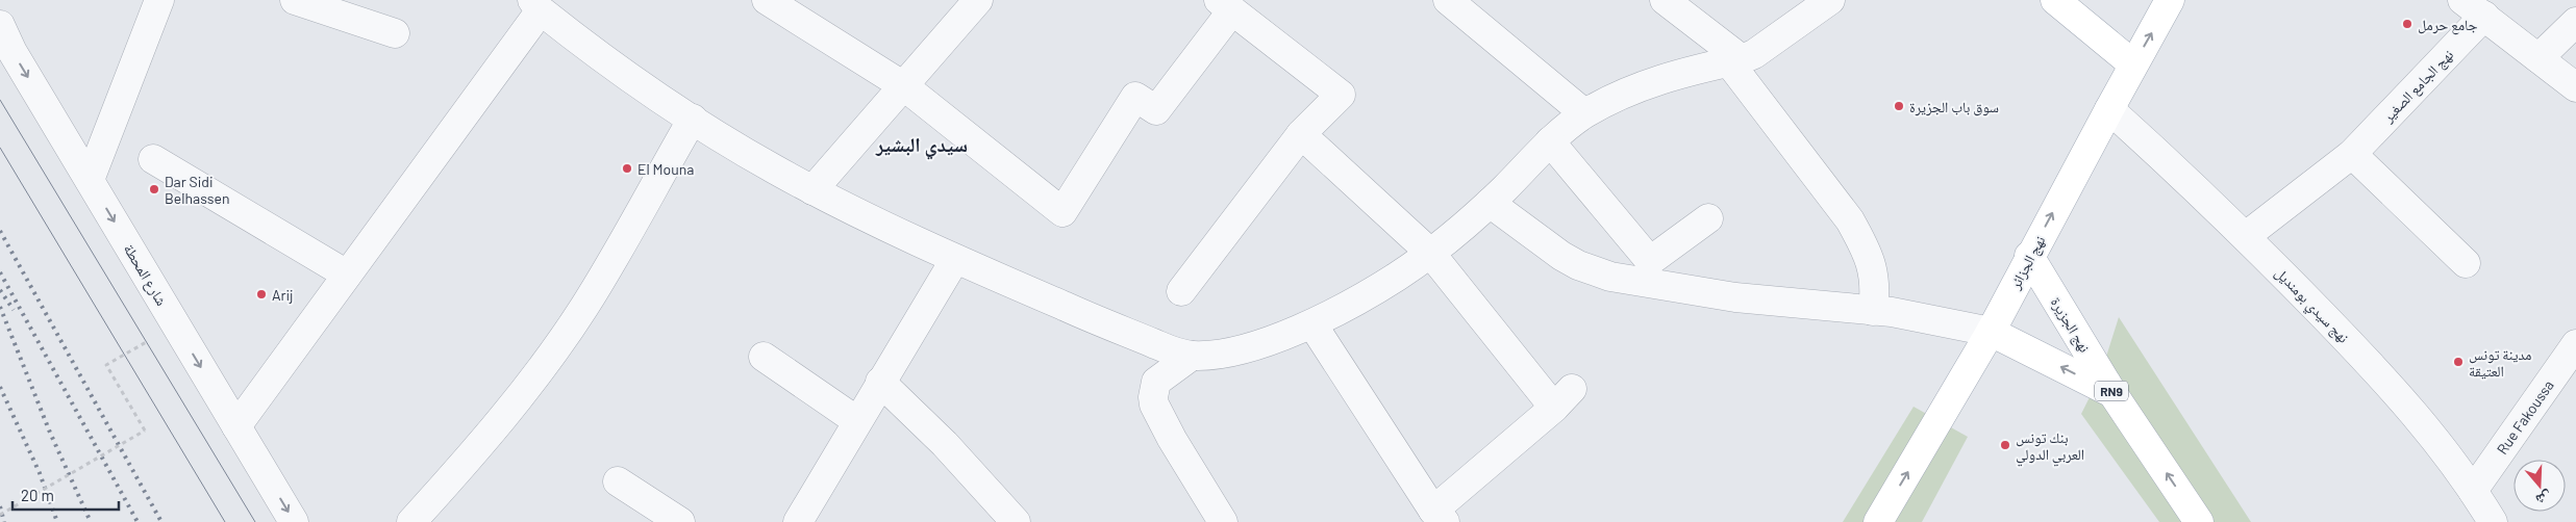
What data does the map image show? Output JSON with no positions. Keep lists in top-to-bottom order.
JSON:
{
  "streets": {
    "main road": ["نهج الجزائر", "نهج الجزيرة", "RN9"],
    "street": [
      "نهج الجامع الصغير",
      "شارع المحطة",
      "نهج سيدي بومنديل",
      "Rue Fakoussa"
    ]
  },
  "crossings": [
    ["نهج الجامع الصغير", "نهج سيدي بومنديل"],
    ["نهج الجزائر", "نهج سيدي بومنديل"],
    ["نهج الجزائر", "نهج الجزيرة"],
    ["نهج سيدي بومنديل", "Rue Fakoussa"]
  ],
  "one_way": ["نهج الجزائر", "شارع المحطة"],
  "districts": ["سيدي البشير"],
  "places": [
    "جامع حرمل",
    "سوق باب الجزيرة",
    "El Mouna",
    "Dar Sidi Belhassen",
    "Arij",
    "مدينة تونس العتيقة",
    "بنك تونس العربي الدولي"
  ],
  "scale_bar": "20 m",
  "north": "bottom"
}
